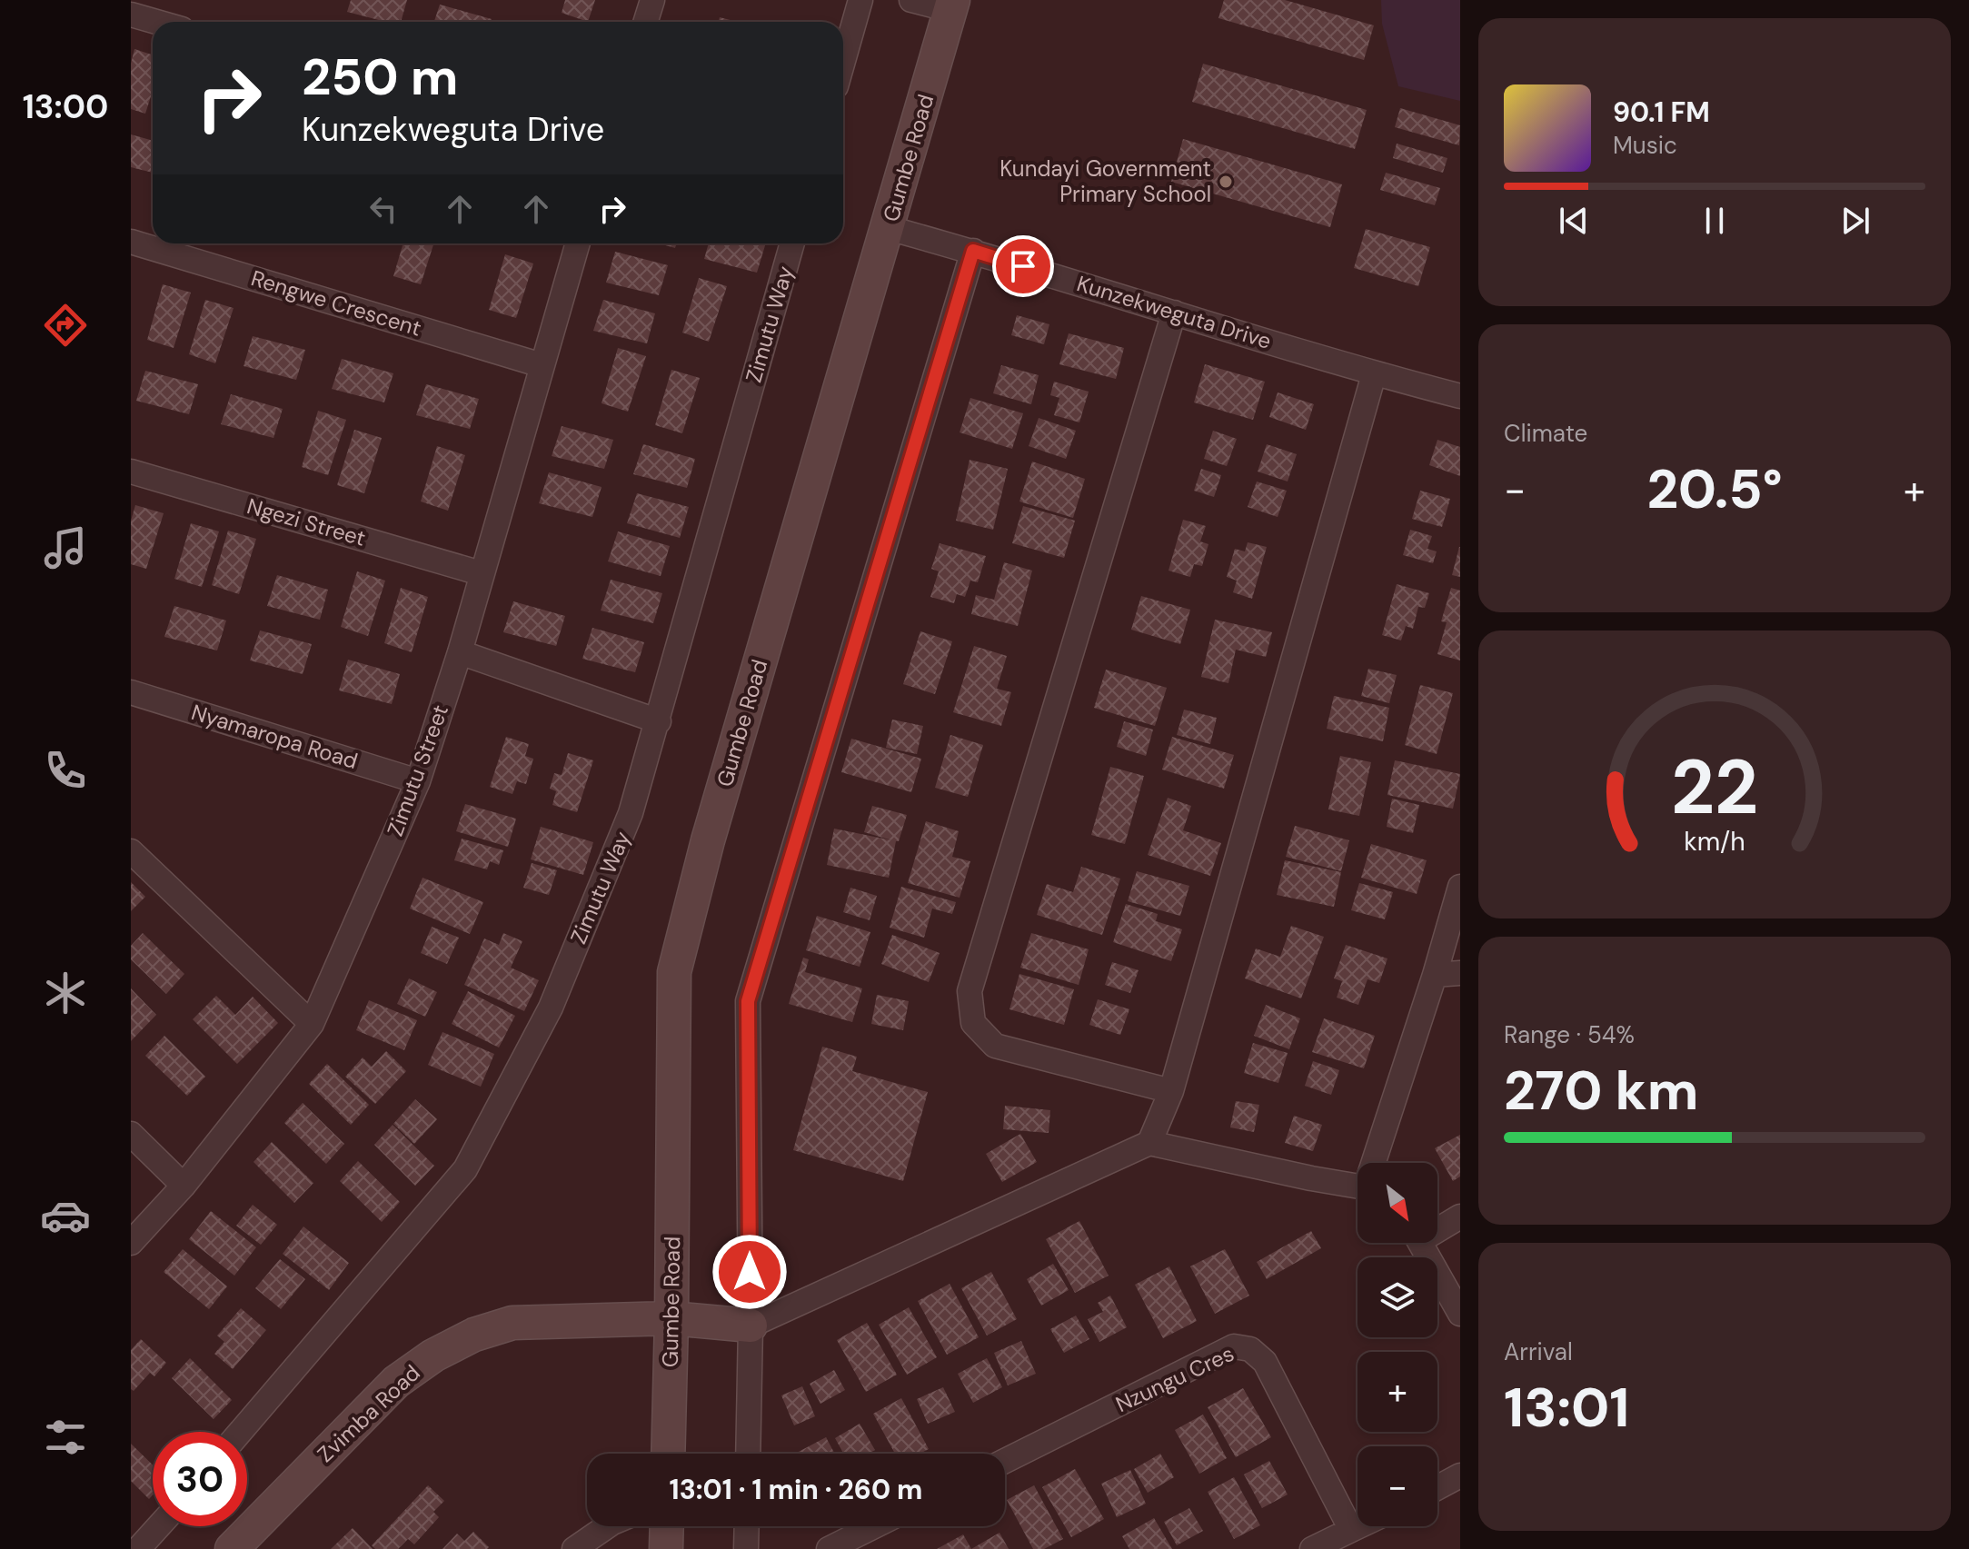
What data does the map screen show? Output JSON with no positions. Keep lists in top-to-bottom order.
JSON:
{
  "streets": {
    "street": [
      "Gumbe Road",
      "Rengwe Crescent",
      "Kunzekweguta Drive",
      "Zimutu Way",
      "Ngezi Street",
      "Nyamaropa Road",
      "Zimutu Street",
      "Nzungu Cres",
      "Zvimba Road"
    ]
  },
  "crossings": [
    ["Gumbe Road", "Kunzekweguta Drive"],
    ["Gumbe Road", "Zvimba Road"],
    ["Rengwe Crescent", "Zimutu Street"],
    ["Ngezi Street", "Zimutu Street"],
    ["Nyamaropa Road", "Zimutu Street"]
  ],
  "places": ["Kundayi Government Primary School"],
  "north": "bottom right",
  "page": {
    "tabs": "13:00",
    "turn": ["250 m", "Kunzekweguta Drive"],
    "song": ["90.1 FM", "Music"],
    "tile": [
      "Climate",
      ["Range · 54%", "270 km"],
      ["Arrival", "13:01"]
    ],
    "heat": ["−", "20.5°", "+"],
    "map_buttons": ["+", "−"],
    "limit": "30",
    "trip": "13:01 · 1 min · 260 m",
    "gauge": ["22", "km/h"]
  }
}
